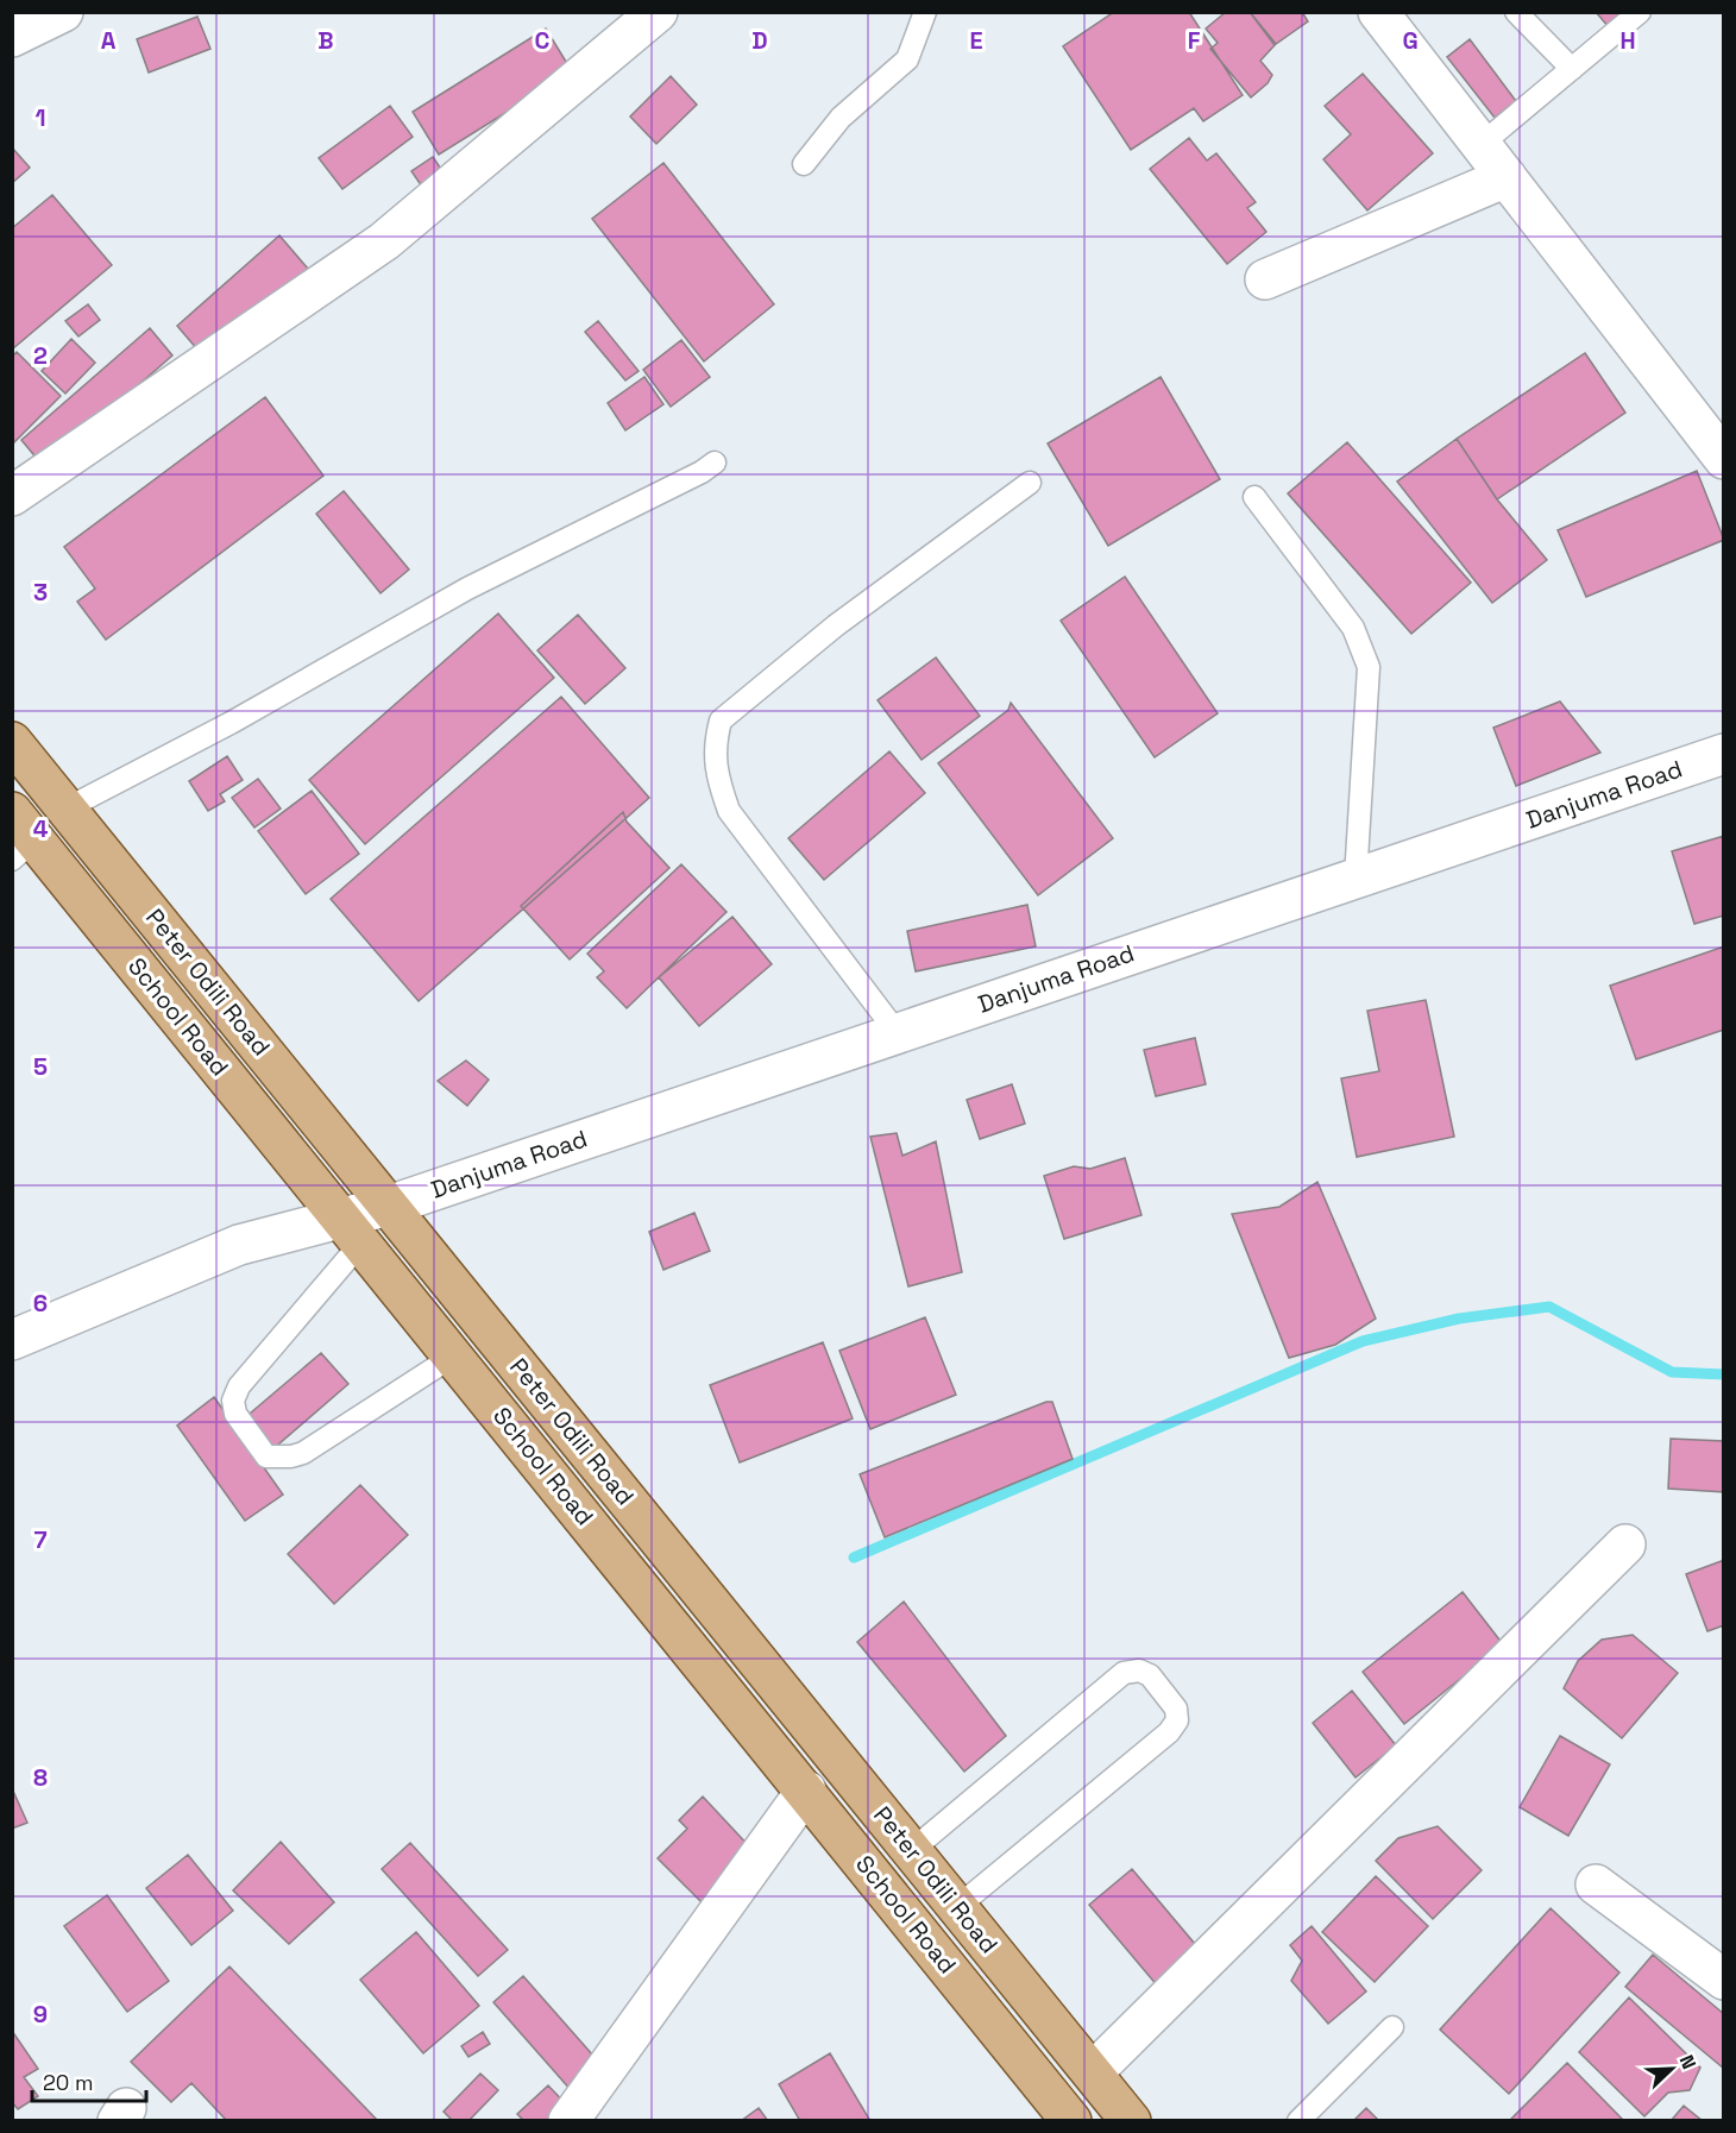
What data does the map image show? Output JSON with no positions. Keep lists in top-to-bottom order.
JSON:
{
  "streets": {
    "main road": ["Peter Odili Road", "School Road"],
    "street": ["Danjuma Road"]
  },
  "crossings": [
    ["Danjuma Road", "Peter Odili Road"],
    ["Danjuma Road", "School Road"]
  ],
  "scale_bar": "20 m",
  "north": "top right",
  "grid": {
    "columns": [
      "A",
      "B",
      "C",
      "D",
      "E",
      "F",
      "G",
      "H"
    ],
    "rows": [
      "1",
      "2",
      "3",
      "4",
      "5",
      "6",
      "7",
      "8",
      "9"
    ]
  }
}
